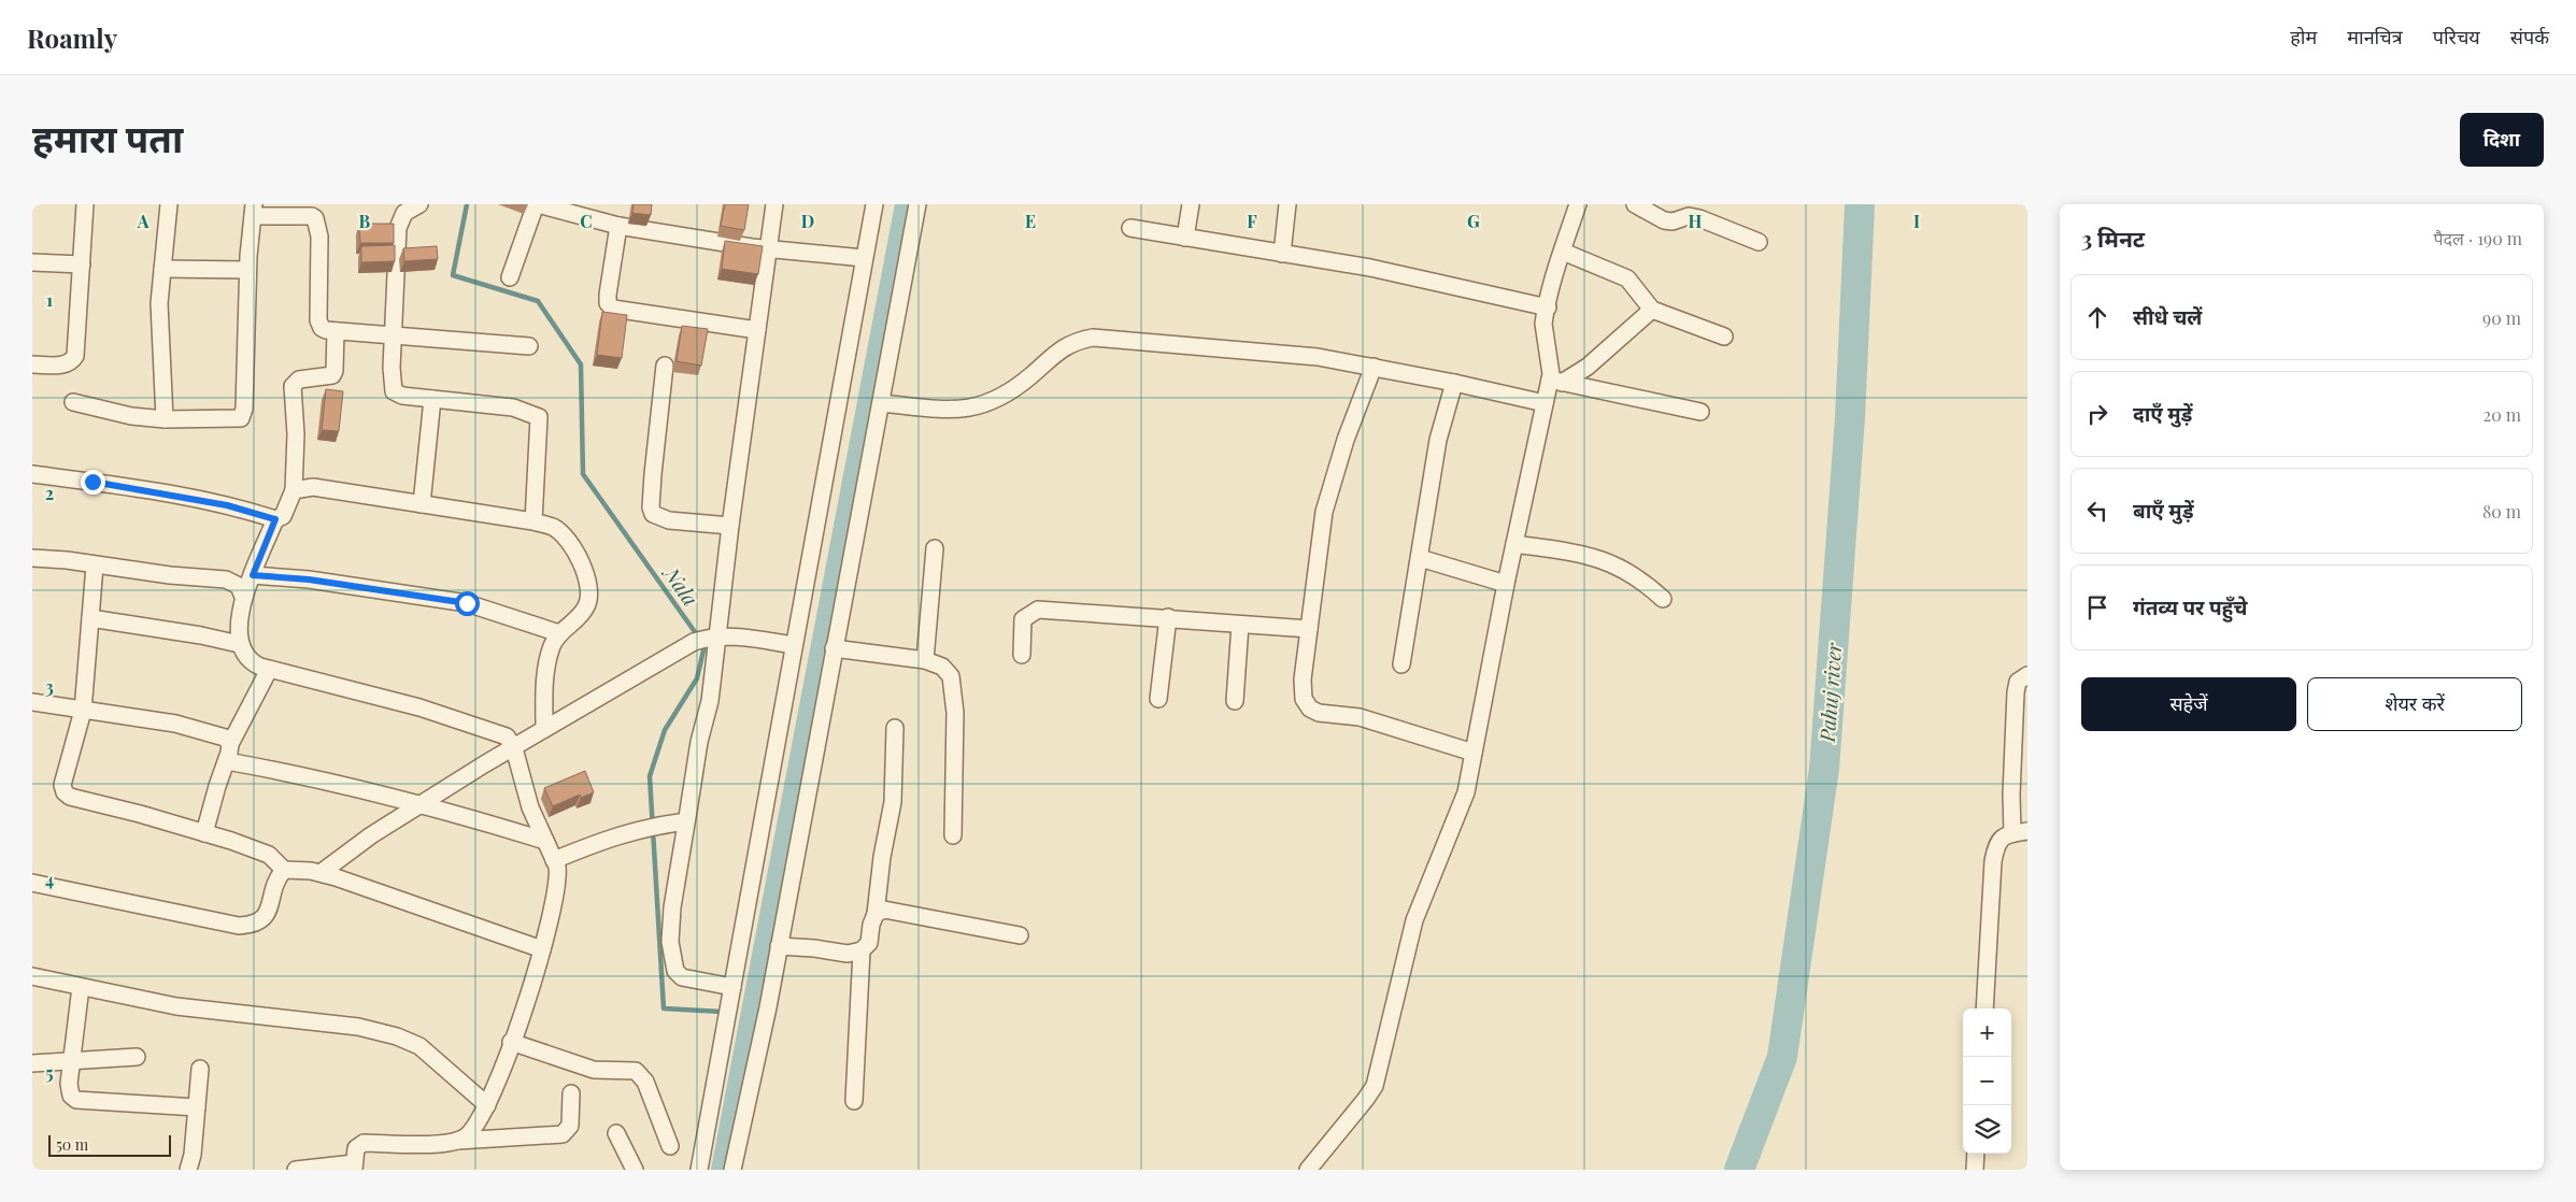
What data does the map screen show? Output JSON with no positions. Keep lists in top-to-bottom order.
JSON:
{
  "water": ["Nala", "Pahuj river"],
  "scale_bar": "50 m",
  "page": {
    "header": "Roamly",
    "nav": [
      "होम",
      "मानचित्र",
      "परिचय",
      "संपर्क"
    ],
    "title": "हमारा पता",
    "buttons": [
      "दिशा",
      ["सहेजें", "शेयर करें"]
    ],
    "heading": ["3 मिनट", "पैदल · 190 m"],
    "list": [
      ["सीधे चलें", "90 m"],
      ["दाएँ मुड़ें", "20 m"],
      ["बाएँ मुड़ें", "80 m"],
      "गंतव्य पर पहुँचे"
    ],
    "map_buttons": ["+", "−"],
    "scale": "50 m"
  },
  "grid": {
    "columns": [
      "A",
      "B",
      "C",
      "D",
      "E",
      "F",
      "G",
      "H",
      "I"
    ],
    "rows": [
      "1",
      "2",
      "3",
      "4",
      "5"
    ]
  }
}
